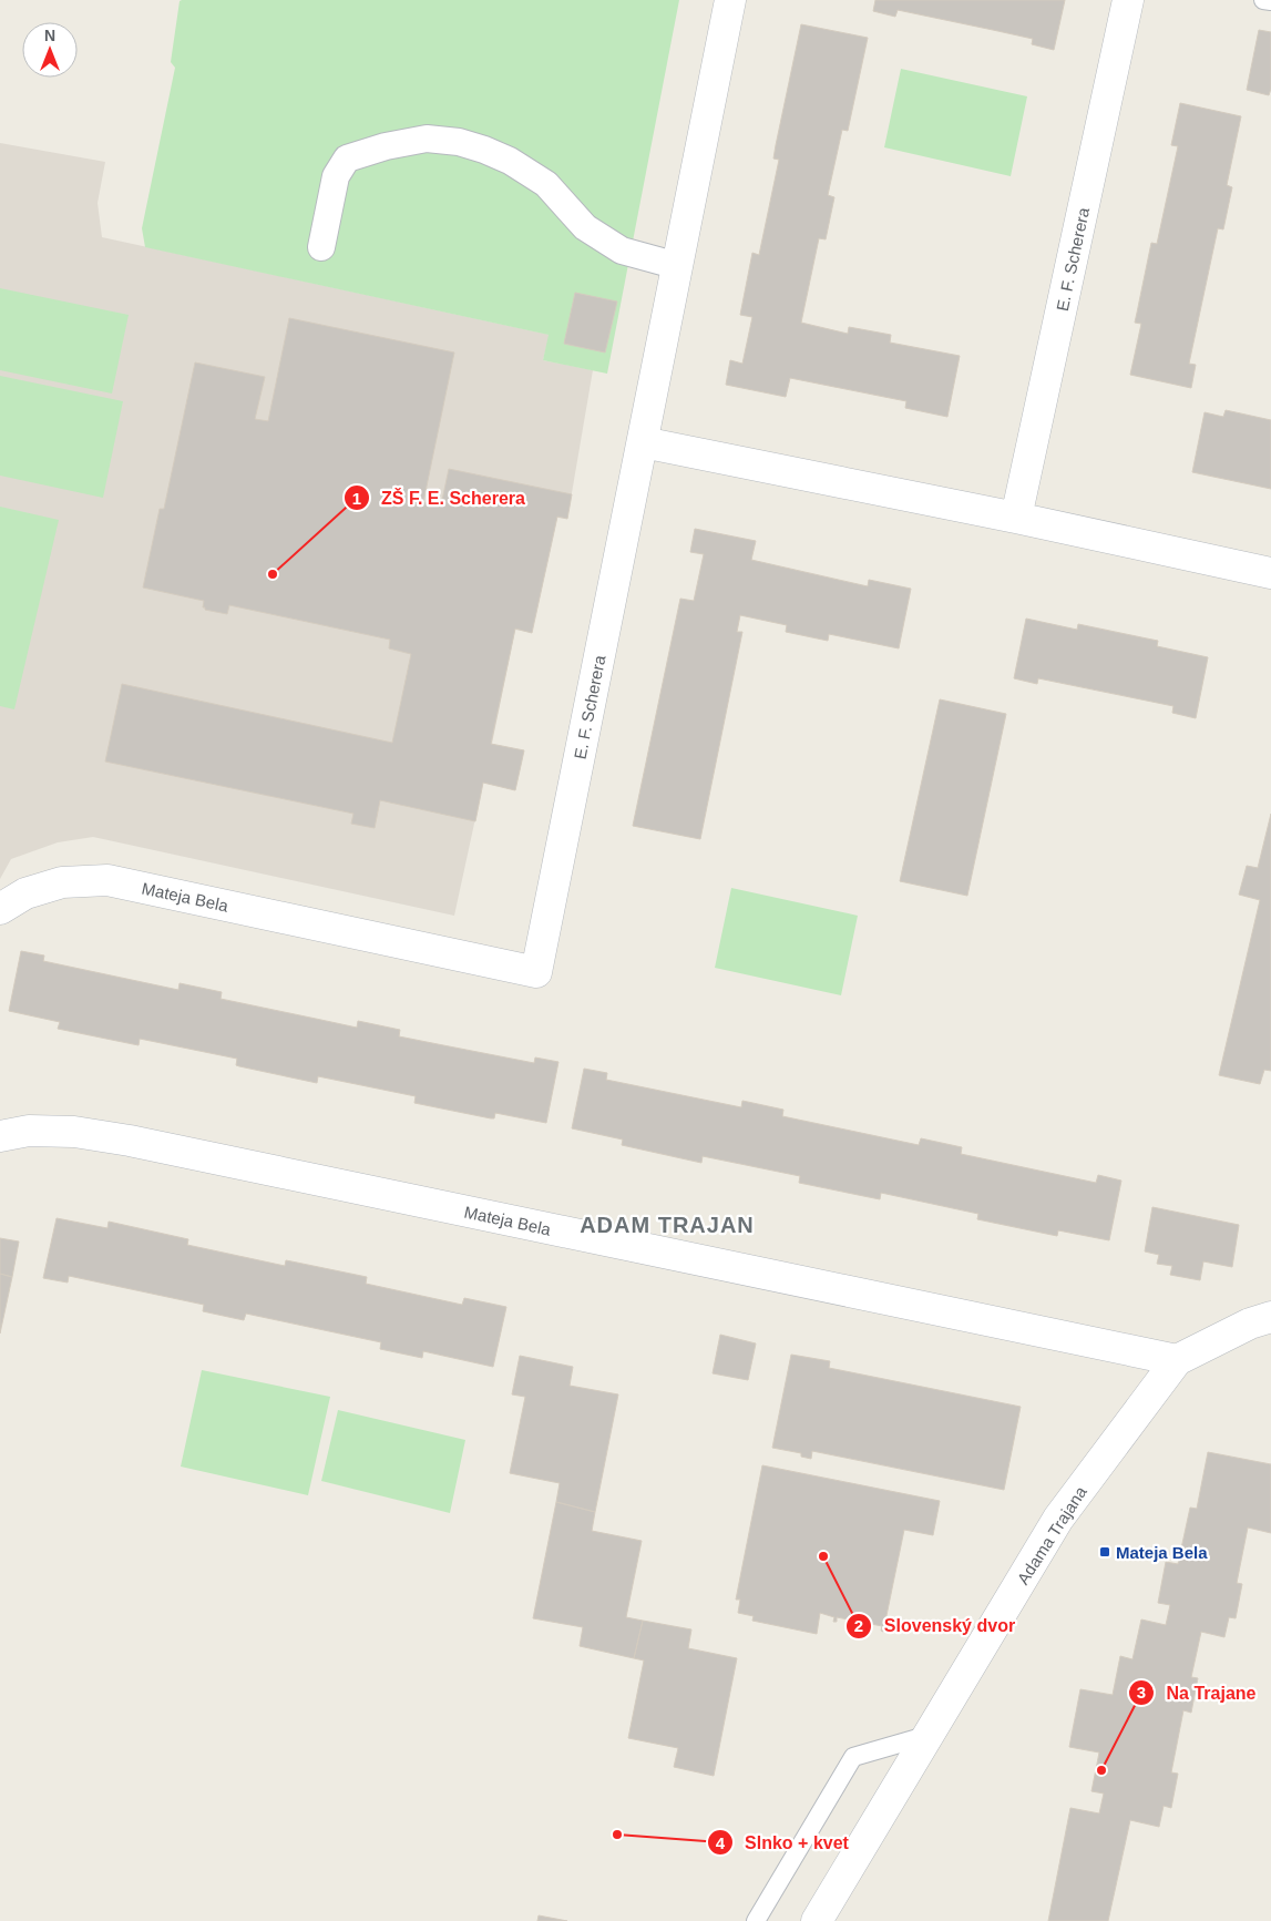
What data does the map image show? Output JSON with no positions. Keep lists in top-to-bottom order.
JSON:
{
  "streets": {
    "street": ["E. F. Scherera", "Mateja Bela", "Adama Trajana"]
  },
  "crossings": [
    ["E. F. Scherera", "Mateja Bela"],
    ["Mateja Bela", "Adama Trajana"]
  ],
  "districts": ["ADAM TRAJAN"],
  "places": {
    "other": [
      "ZŠ F. E. Scherera",
      "Slovenský dvor",
      "Na Trajane",
      "Slnko + kvet"
    ],
    "transit": ["Mateja Bela"]
  },
  "north": "top"
}
